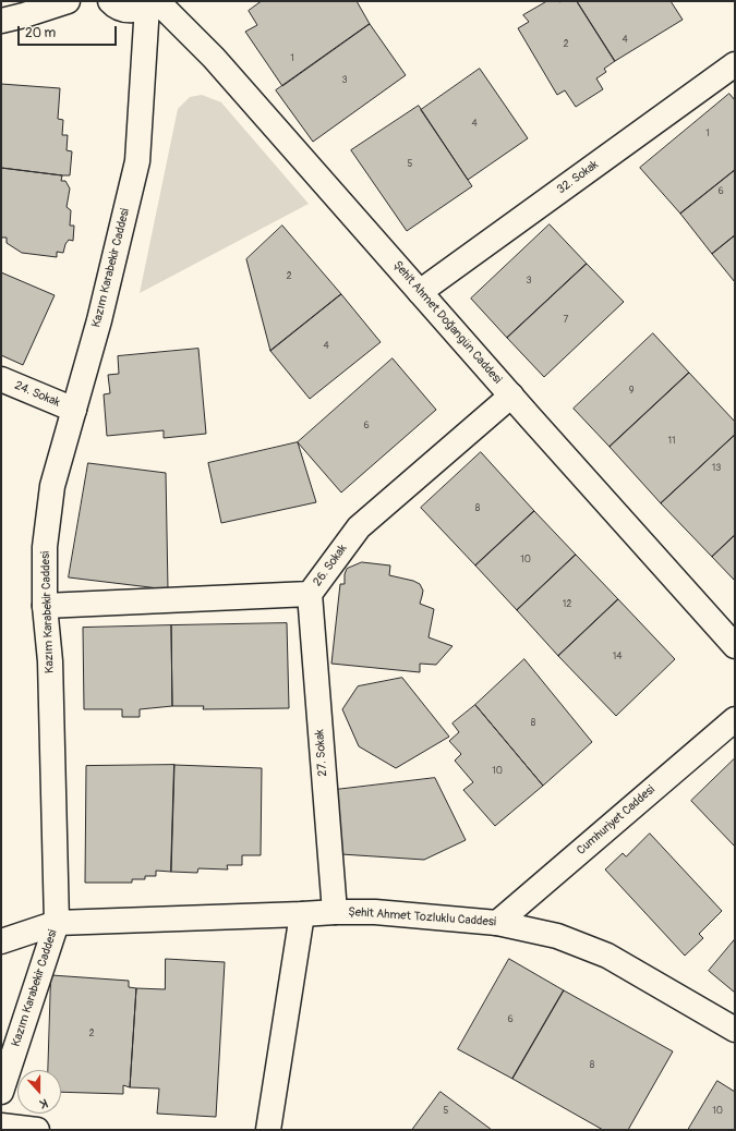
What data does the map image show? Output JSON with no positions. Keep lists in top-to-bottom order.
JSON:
{
  "streets": {
    "street": [
      "32. Sokak",
      "Kazım Karabekir Caddesi",
      "Şehit Ahmet Doğangün Caddesi",
      "24. Sokak",
      "26. Sokak",
      "27. Sokak",
      "Cumhuriyet Caddesi",
      "Şehit Ahmet Tozluklu Caddesi"
    ]
  },
  "crossings": [
    ["32. Sokak", "Şehit Ahmet Doğangün Caddesi"],
    ["Kazım Karabekir Caddesi", "Şehit Ahmet Doğangün Caddesi"],
    ["Kazım Karabekir Caddesi", "24. Sokak"],
    ["Kazım Karabekir Caddesi", "26. Sokak"],
    ["Kazım Karabekir Caddesi", "Şehit Ahmet Tozluklu Caddesi"],
    ["Şehit Ahmet Doğangün Caddesi", "26. Sokak"],
    ["26. Sokak", "27. Sokak"],
    ["27. Sokak", "Şehit Ahmet Tozluklu Caddesi"],
    ["Cumhuriyet Caddesi", "Şehit Ahmet Tozluklu Caddesi"]
  ],
  "house_numbers": [
    "4",
    "2",
    "1",
    "3",
    "4",
    "1",
    "5",
    "6",
    "2",
    "3",
    "7",
    "4",
    "9",
    "6",
    "11",
    "13",
    "8",
    "10",
    "12",
    "14",
    "8",
    "10",
    "6",
    "2",
    "8",
    "5",
    "10"
  ],
  "scale_bar": "20 m",
  "north": "bottom"
}
